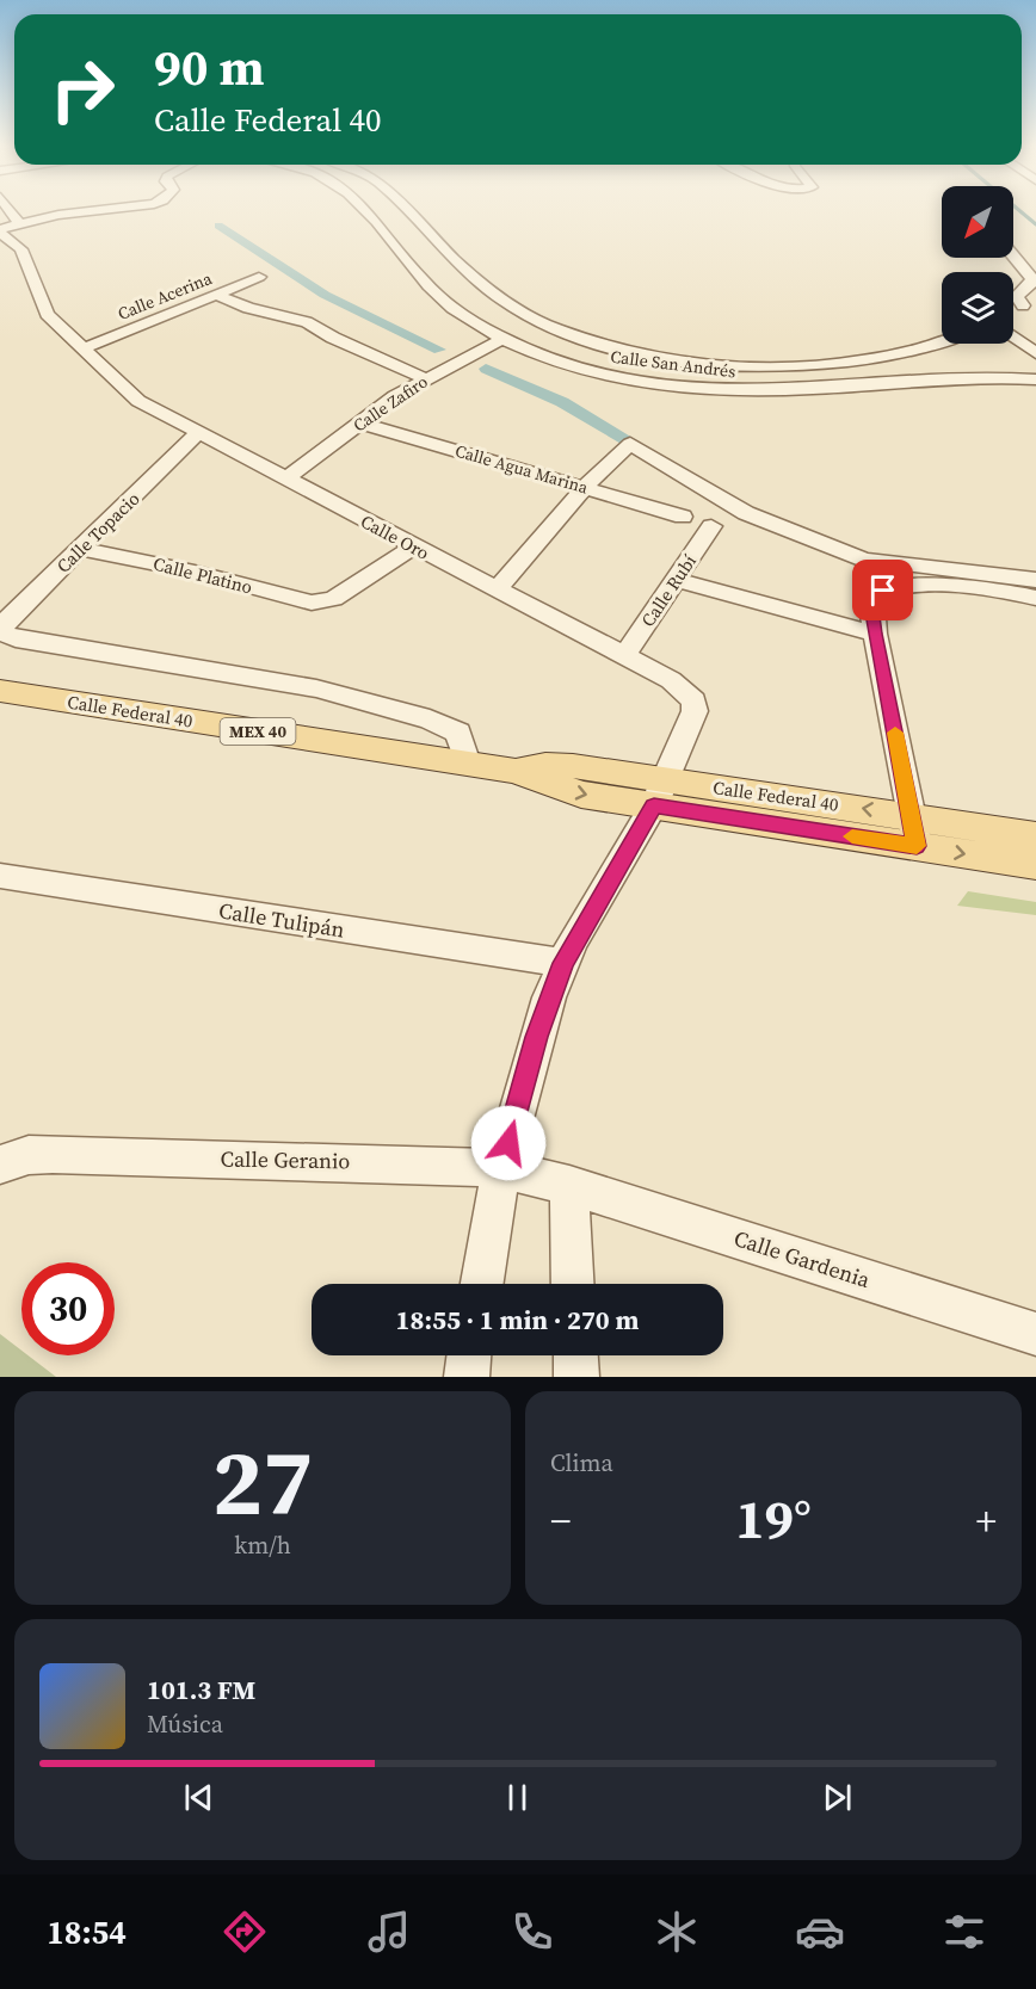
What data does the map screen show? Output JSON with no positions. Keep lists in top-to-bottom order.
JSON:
{
  "streets": {
    "main road": ["Calle Federal 40", "MEX 40"],
    "street": [
      "Calle Acerina",
      "Calle San Andrés",
      "Calle Zafiro",
      "Calle Agua Marina",
      "Calle Topacio",
      "Calle Oro",
      "Calle Platino",
      "Calle Rubí",
      "Calle Tulipán",
      "Calle Geranio",
      "Calle Gardenia"
    ]
  },
  "crossings": [
    ["Calle Acerina", "Calle Oro"],
    ["Calle San Andrés", "Calle Zafiro"],
    ["Calle Zafiro", "Calle Agua Marina"],
    ["Calle Zafiro", "Calle Oro"],
    ["Calle Topacio", "Calle Oro"],
    ["Calle Topacio", "Calle Platino"],
    ["Calle Oro", "Calle Platino"],
    ["Calle Oro", "Calle Rubí"],
    ["Calle Oro", "Calle Federal 40"],
    ["Calle Geranio", "Calle Gardenia"]
  ],
  "north": "bottom left",
  "page": {
    "turn": ["90 m", "Calle Federal 40"],
    "limit": "30",
    "trip": "18:55 · 1 min · 270 m",
    "tile": [
      ["27", "km/h"],
      "Clima"
    ],
    "heat": ["−", "19°", "+"],
    "song": ["101.3 FM", "Música"],
    "tabs": "18:54"
  }
}
